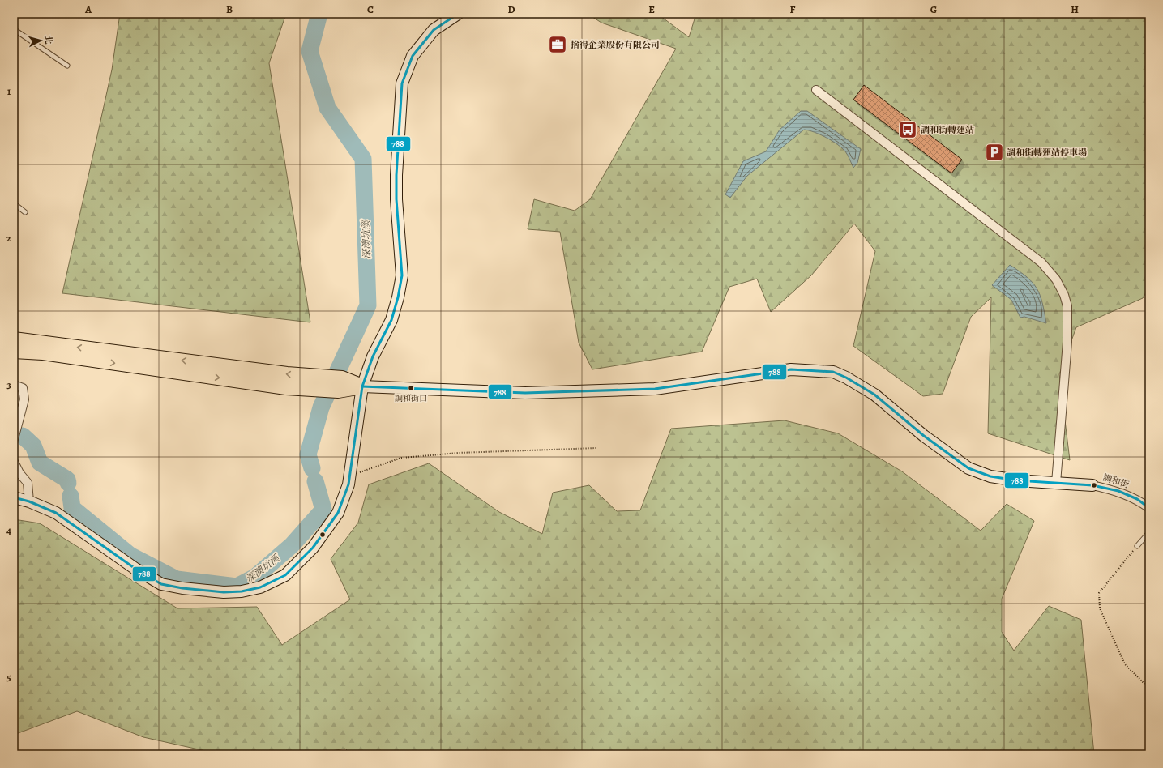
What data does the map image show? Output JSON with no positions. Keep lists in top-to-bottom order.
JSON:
{
  "streets": {
    "street": ["調和街"]
  },
  "water": ["深澳坑溪"],
  "places": {
    "office": ["捨得企業股份有限公司"],
    "bus stop": ["調和街轉運站"],
    "parking": ["調和街轉運站停車場"],
    "other": ["調和街口"]
  },
  "lines": ["transit line 788"],
  "north": "right",
  "grid": {
    "columns": [
      "A",
      "B",
      "C",
      "D",
      "E",
      "F",
      "G",
      "H"
    ],
    "rows": [
      "1",
      "2",
      "3",
      "4",
      "5"
    ]
  }
}
